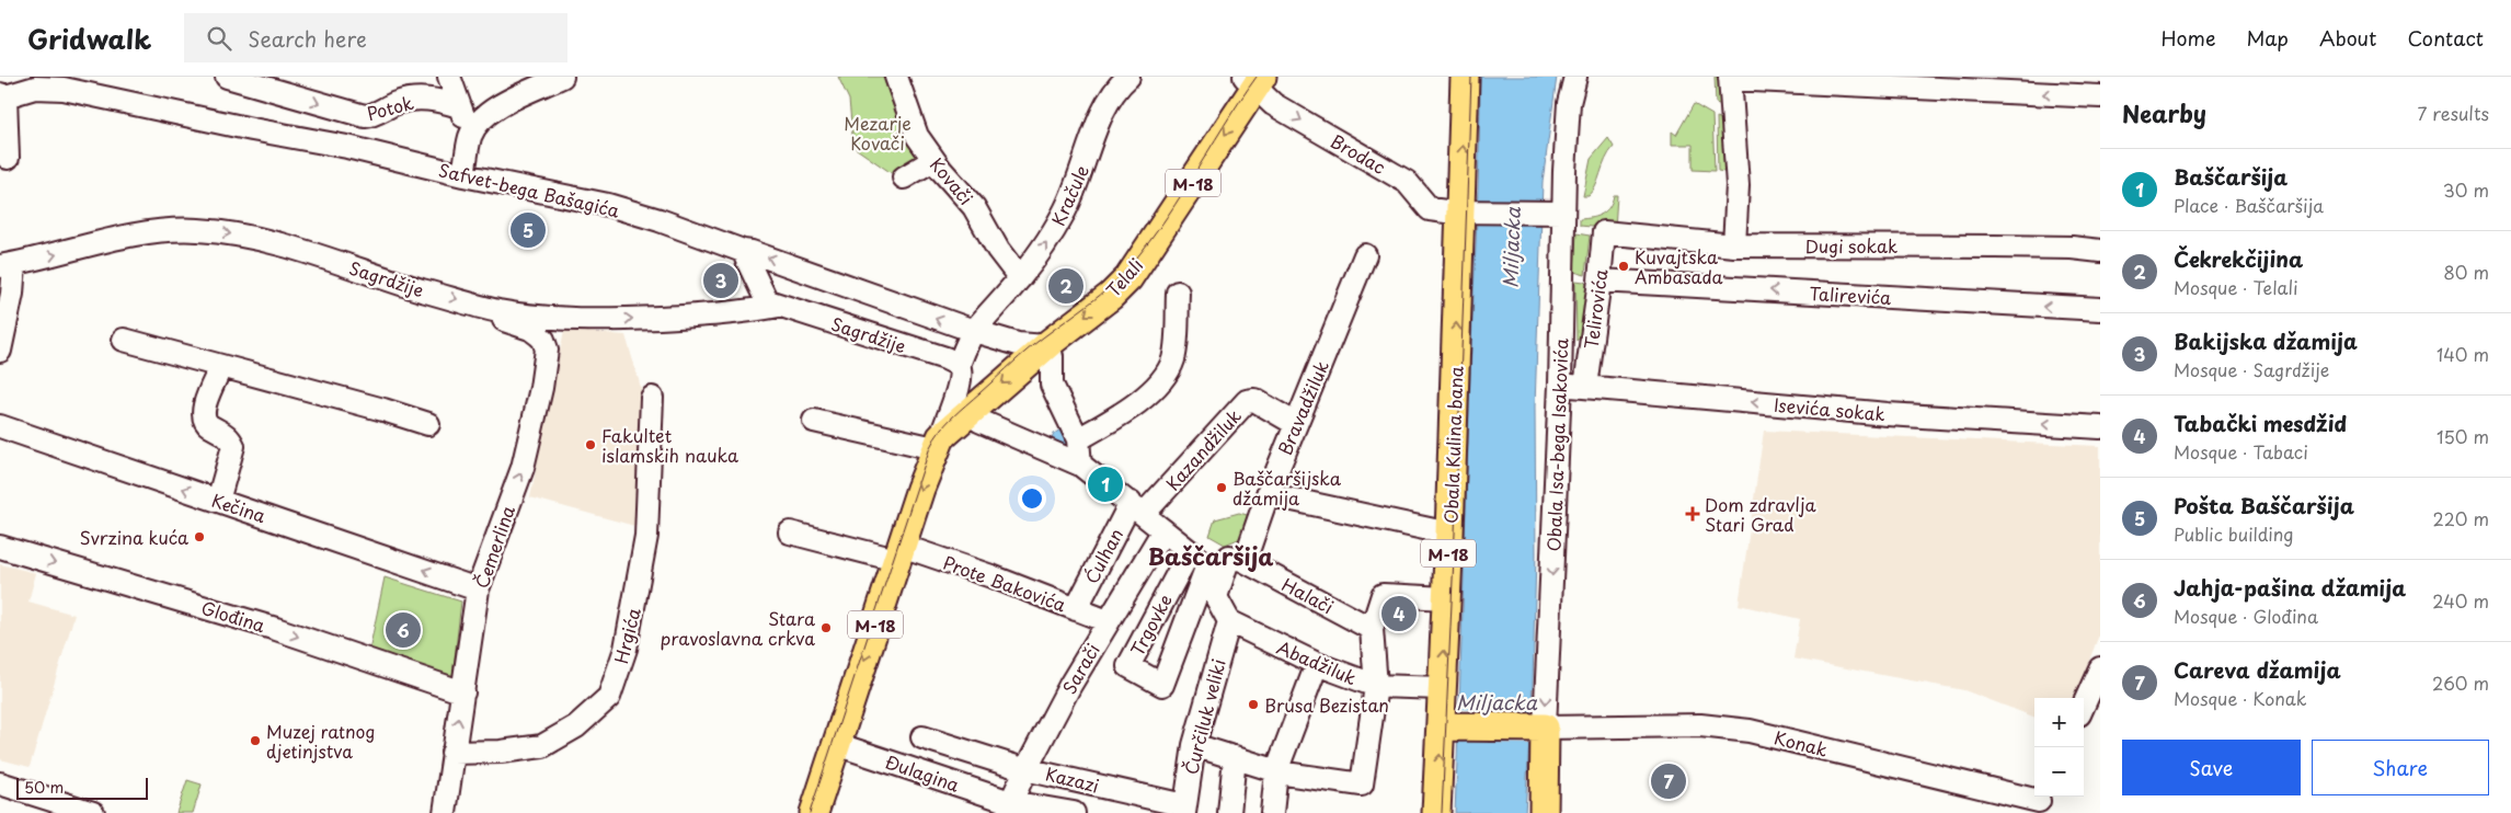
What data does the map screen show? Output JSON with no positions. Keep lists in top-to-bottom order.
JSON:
{
  "streets": {
    "main road": [
      "M-18",
      "Telali",
      "Obala Kulina bana",
      "Obala Isa-bega Isakovića"
    ],
    "street": [
      "Potok",
      "Brodac",
      "Kovači",
      "Safvet-bega Bašagića",
      "Kračule",
      "Dugi sokak",
      "Sagrdžije",
      "Talirevića",
      "Telirovića",
      "Bravadžiluk",
      "Isevića sokak",
      "Kazandžiluk",
      "Kečina",
      "Čemerlina",
      "Ćulhan",
      "Prote Bakovića",
      "Halači",
      "Glođina",
      "Trgovke",
      "Hrgića",
      "Abadžiluk",
      "Sarači",
      "Čurčiluk veliki",
      "Konak",
      "Đulagina",
      "Kazazi"
    ]
  },
  "crossings": [
    ["Brodac", "Telali"],
    ["Brodac", "Obala Kulina bana"],
    ["Brodac", "Obala Isa-bega Isakovića"],
    ["Kovači", "Kračule"],
    ["M-18", "Telali"],
    ["M-18", "Prote Bakovića"],
    ["M-18", "Đulagina"],
    ["Safvet-bega Bašagića", "Kračule"],
    ["Safvet-bega Bašagića", "Telali"],
    ["Safvet-bega Bašagića", "Sagrdžije"],
    ["Dugi sokak", "Telirovića"],
    ["Sagrdžije", "Čemerlina"],
    ["Talirevića", "Telirovića"],
    ["Telirovića", "Isevića sokak"],
    ["Bravadžiluk", "Kazandžiluk"],
    ["Bravadžiluk", "Halači"],
    ["Isevića sokak", "Obala Isa-bega Isakovića"],
    ["Obala Kulina bana", "Abadžiluk"],
    ["Obala Isa-bega Isakovića", "Konak"],
    ["Kazandžiluk", "Ćulhan"],
    ["Kečina", "Čemerlina"],
    ["Čemerlina", "Glođina"],
    ["Čemerlina", "Hrgića"],
    ["Ćulhan", "Prote Bakovića"],
    ["Prote Bakovića", "Sarači"],
    ["Abadžiluk", "Čurčiluk veliki"],
    ["Sarači", "Đulagina"],
    ["Sarači", "Kazazi"],
    ["Čurčiluk veliki", "Kazazi"]
  ],
  "one_way": [
    "Potok",
    "Brodac",
    "Telali",
    "Talirevića",
    "Isevića sokak",
    "Obala Kulina bana",
    "Obala Isa-bega Isakovića",
    "Čemerlina",
    "Glođina"
  ],
  "districts": ["Baščaršija"],
  "water": ["Miljacka"],
  "parks": ["Mezarje Kovači"],
  "places": {
    "other": [
      "Kuvajtska Ambasada",
      "Fakultet islamskih nauka",
      "Baščaršijska džamija",
      "Svrzina kuća",
      "Stara pravoslavna crkva",
      "Brusa Bezistan",
      "Muzej ratnog djetinjstva"
    ],
    "health": ["Dom zdravlja Stari Grad"]
  },
  "scale_bar": "50 m",
  "page": {
    "header": "Gridwalk",
    "search": "Search here",
    "nav": [
      "Home",
      "Map",
      "About",
      "Contact"
    ],
    "heading": ["Nearby", "7 results"],
    "list": [
      {
        "mark": "1",
        "name": "Baščaršija",
        "note": "Place · Baščaršija",
        "value": "30 m"
      },
      {
        "mark": "2",
        "name": "Čekrekčijina",
        "note": "Mosque · Telali",
        "value": "80 m"
      },
      {
        "mark": "3",
        "name": "Bakijska džamija",
        "note": "Mosque · Sagrdžije",
        "value": "140 m"
      },
      {
        "mark": "4",
        "name": "Tabački mesdžid",
        "note": "Mosque · Tabaci",
        "value": "150 m"
      },
      {
        "mark": "5",
        "name": "Pošta Baščaršija",
        "note": "Public building",
        "value": "220 m"
      },
      {
        "mark": "6",
        "name": "Jahja-pašina džamija",
        "note": "Mosque · Glođina",
        "value": "240 m"
      },
      {
        "mark": "7",
        "name": "Careva džamija",
        "note": "Mosque · Konak",
        "value": "260 m"
      }
    ],
    "pins": [
      "5",
      "3",
      "2",
      "1",
      "4",
      "6",
      "7"
    ],
    "map_buttons": ["+", "−"],
    "buttons": ["Save", "Share"],
    "scale": "50 m"
  }
}
